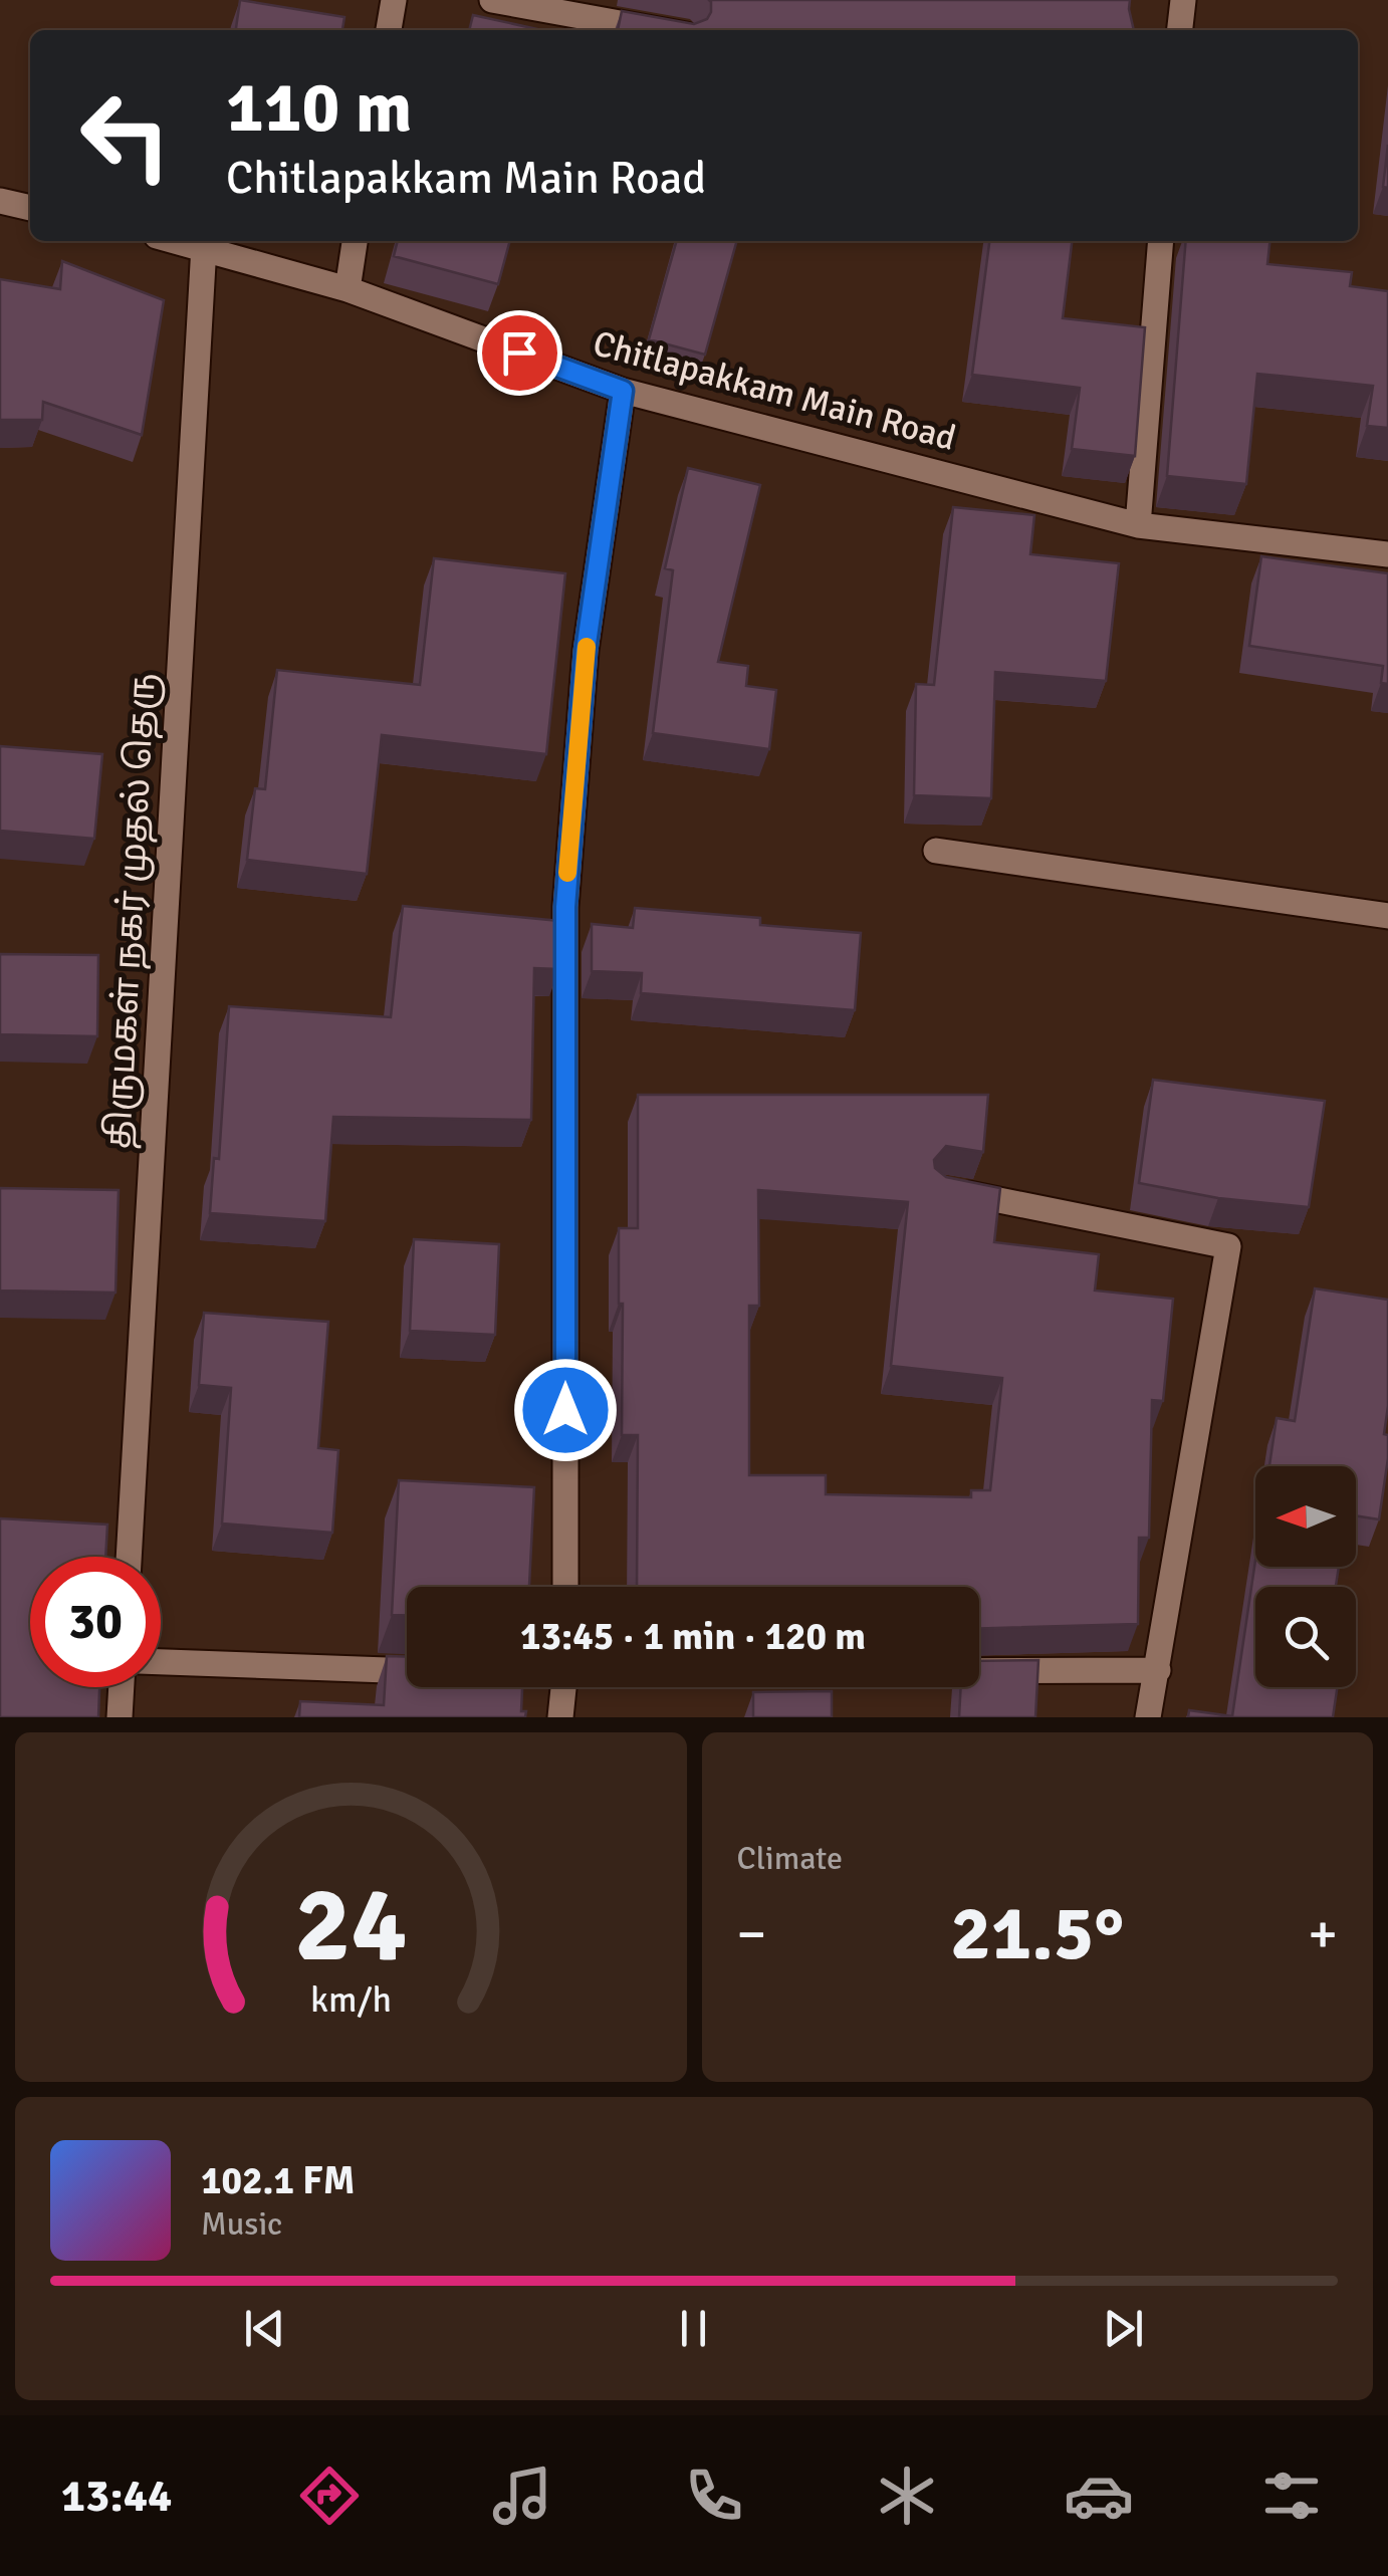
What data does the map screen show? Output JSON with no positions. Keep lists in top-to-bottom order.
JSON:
{
  "streets": {
    "street": ["Chitlapakkam Main Road", "திருமகள் நகர் முதல் தெரு"]
  },
  "crossings": [
    ["Chitlapakkam Main Road", "திருமகள் நகர் முதல் தெரு"]
  ],
  "north": "left",
  "page": {
    "turn": ["110 m", "Chitlapakkam Main Road"],
    "limit": "30",
    "trip": "13:45 · 1 min · 120 m",
    "tile": "Climate",
    "heat": ["−", "21.5°", "+"],
    "song": ["102.1 FM", "Music"],
    "tabs": "13:44",
    "gauge": ["24", "km/h"]
  }
}
